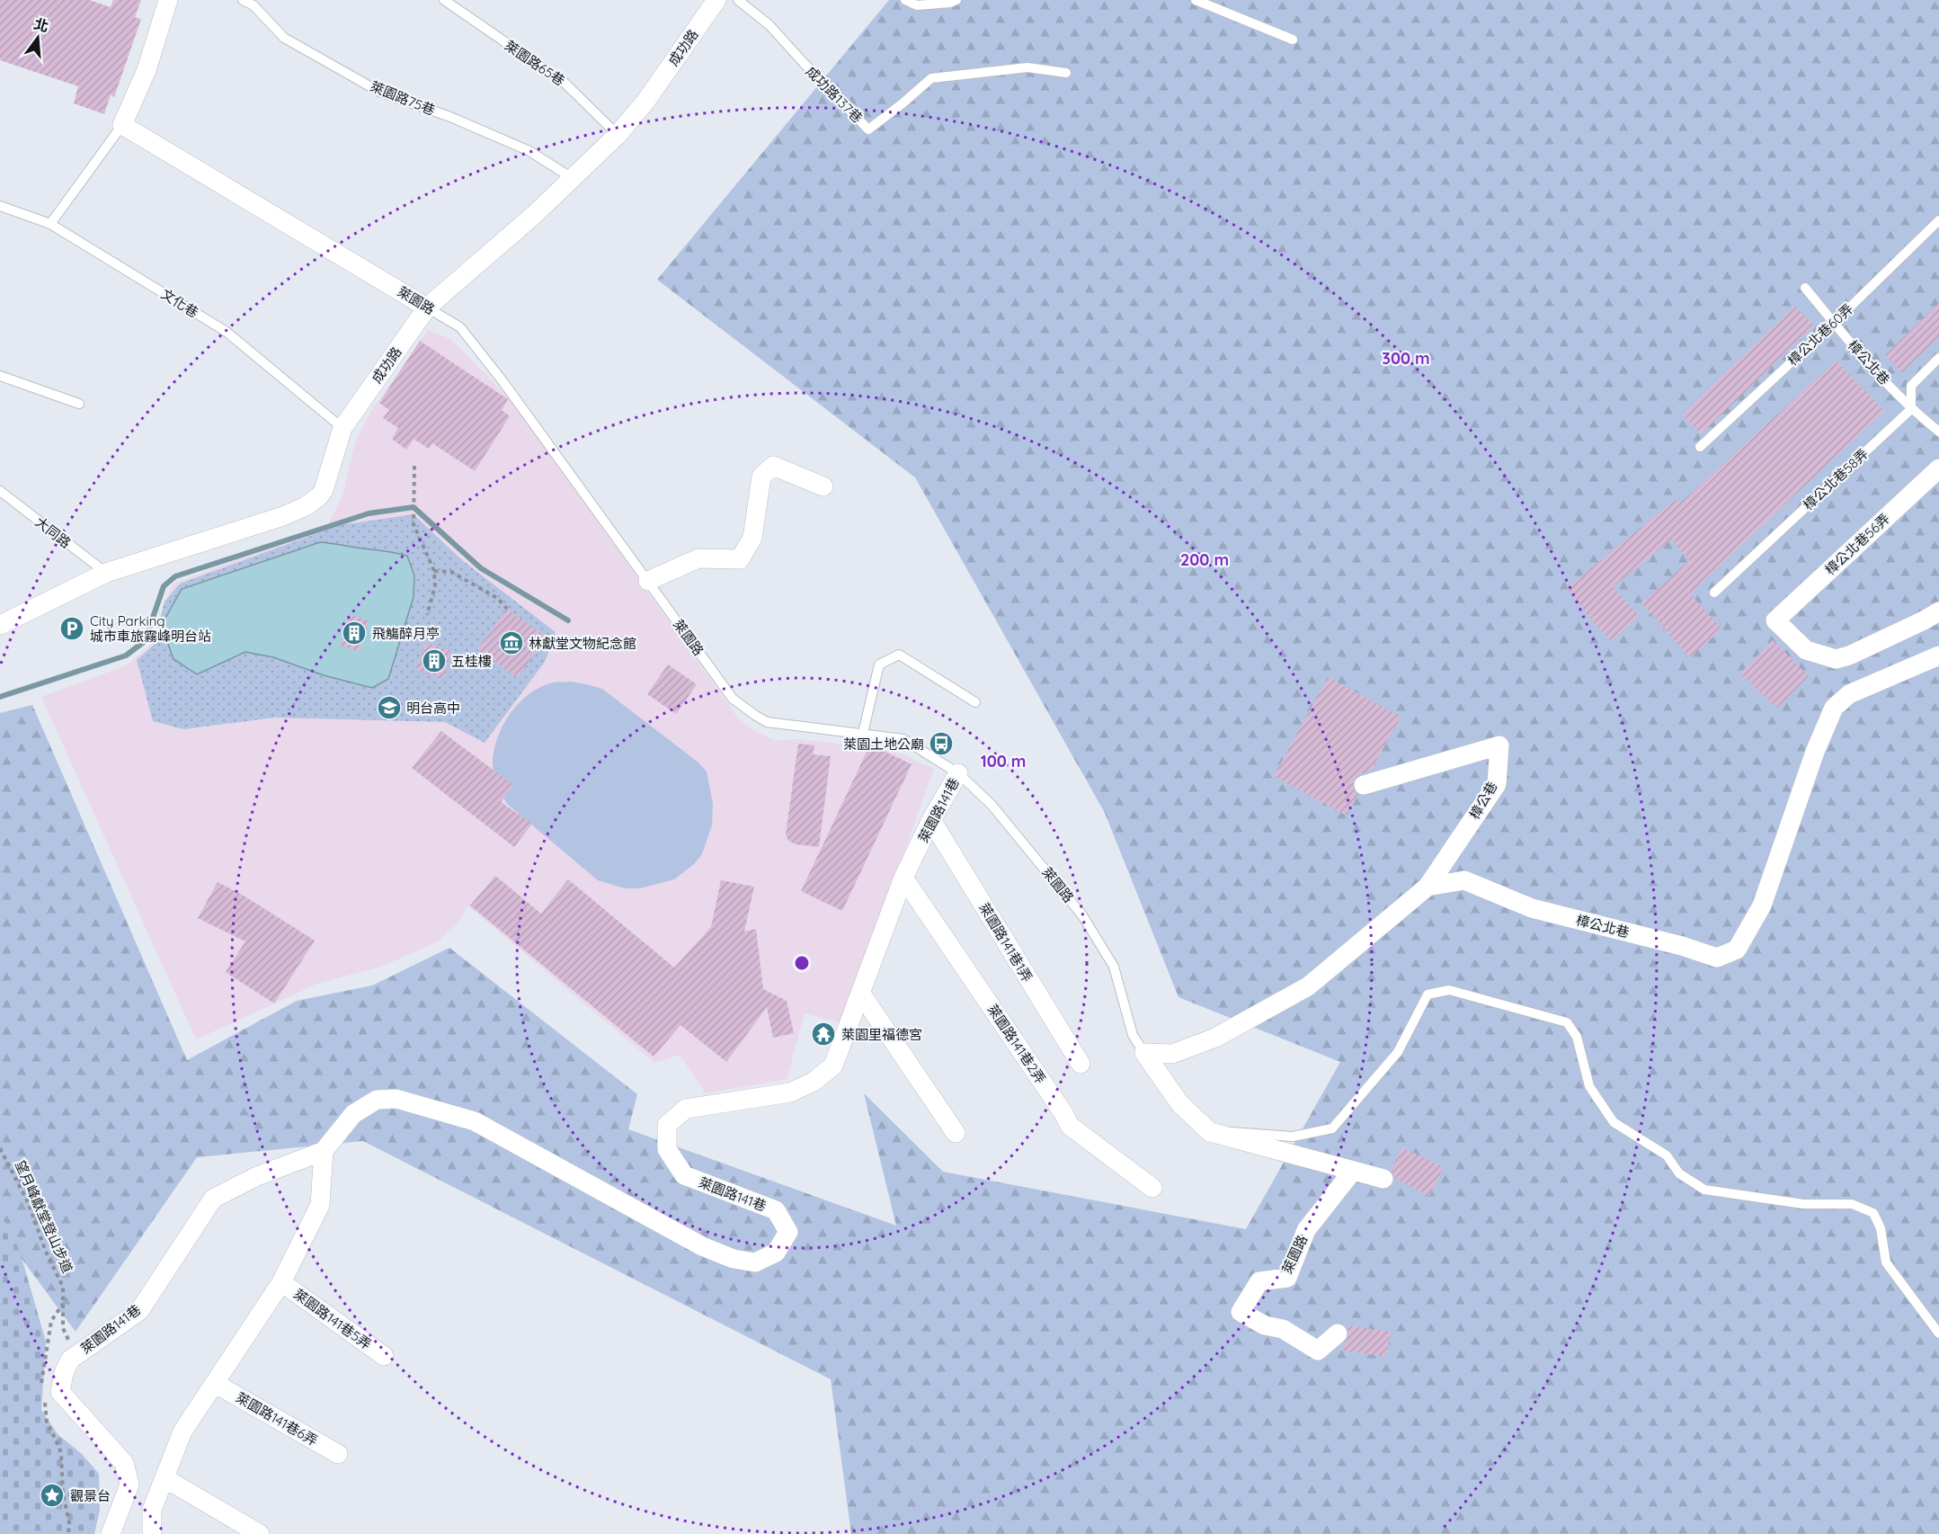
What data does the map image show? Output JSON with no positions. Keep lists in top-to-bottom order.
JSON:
{
  "streets": {
    "street": [
      "成功路",
      "萊園路",
      "樟公北巷",
      "樟公北巷56弄",
      "樟公巷",
      "萊園路141巷",
      "萊園路141巷1弄",
      "萊園路141巷2弄",
      "萊園路141巷5弄",
      "萊園路141巷6弄"
    ],
    "lane": [
      "萊園路65巷",
      "成功路137巷",
      "萊園路75巷",
      "文化巷",
      "樟公北巷60弄",
      "樟公北巷58弄",
      "大同路"
    ],
    "path": ["望月峰獻堂登山步道"]
  },
  "crossings": [
    ["成功路", "萊園路65巷"],
    ["成功路", "萊園路75巷"],
    ["成功路", "萊園路"],
    ["成功路", "文化巷"],
    ["成功路", "大同路"],
    ["萊園路", "萊園路141巷"],
    ["樟公北巷60弄", "樟公北巷"],
    ["樟公北巷", "樟公北巷58弄"],
    ["樟公北巷", "樟公巷"],
    ["萊園路141巷", "萊園路141巷1弄"],
    ["萊園路141巷", "萊園路141巷2弄"],
    ["萊園路141巷", "望月峰獻堂登山步道"]
  ],
  "places": {
    "parking": ["City Parking 城市車旅霧峰明台站"],
    "building": ["飛觴醉月亭", "五桂樓"],
    "museum": ["林獻堂文物紀念館"],
    "school or university": ["明台高中"],
    "bus stop": ["萊園土地公廟"],
    "temple": ["萊園里福德宮"],
    "place": ["觀景台"]
  },
  "north": "top",
  "rings": ["300 m", "200 m", "100 m"]
}
